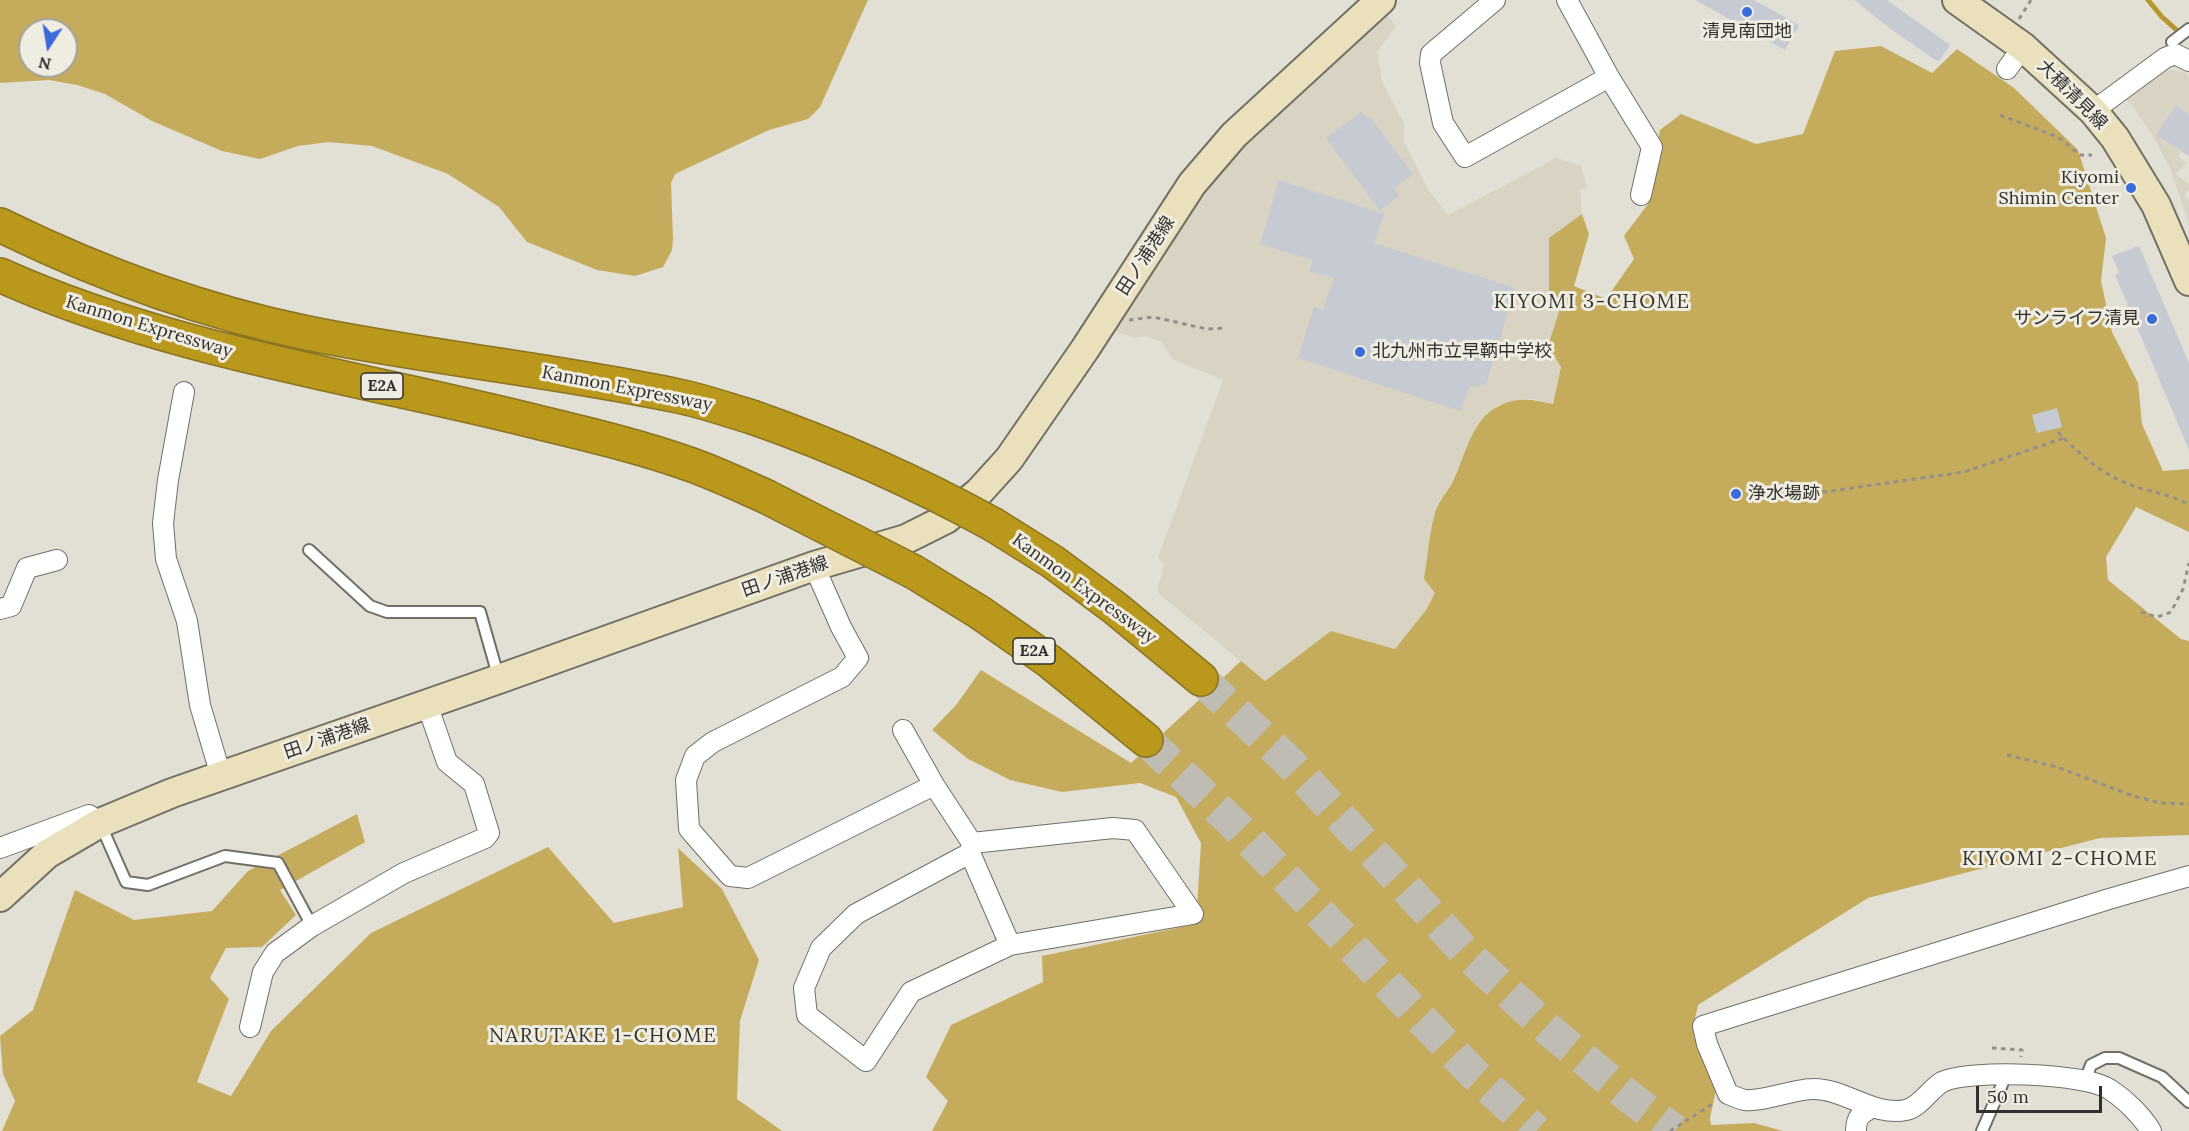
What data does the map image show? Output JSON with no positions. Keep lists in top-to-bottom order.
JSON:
{
  "streets": {
    "highway": ["Kanmon Expressway", "E2A"],
    "main road": ["大積清見線", "田ノ浦港線"]
  },
  "districts": ["KIYOMI 3-CHOME", "KIYOMI 2-CHOME", "NARUTAKE 1-CHOME"],
  "places": [
    "清見南団地",
    "Kiyomi Shimin Center",
    "サンライフ清見",
    "北九州市立早鞆中学校",
    "浄水場跡"
  ],
  "scale_bar": "50 m",
  "north": "bottom"
}
